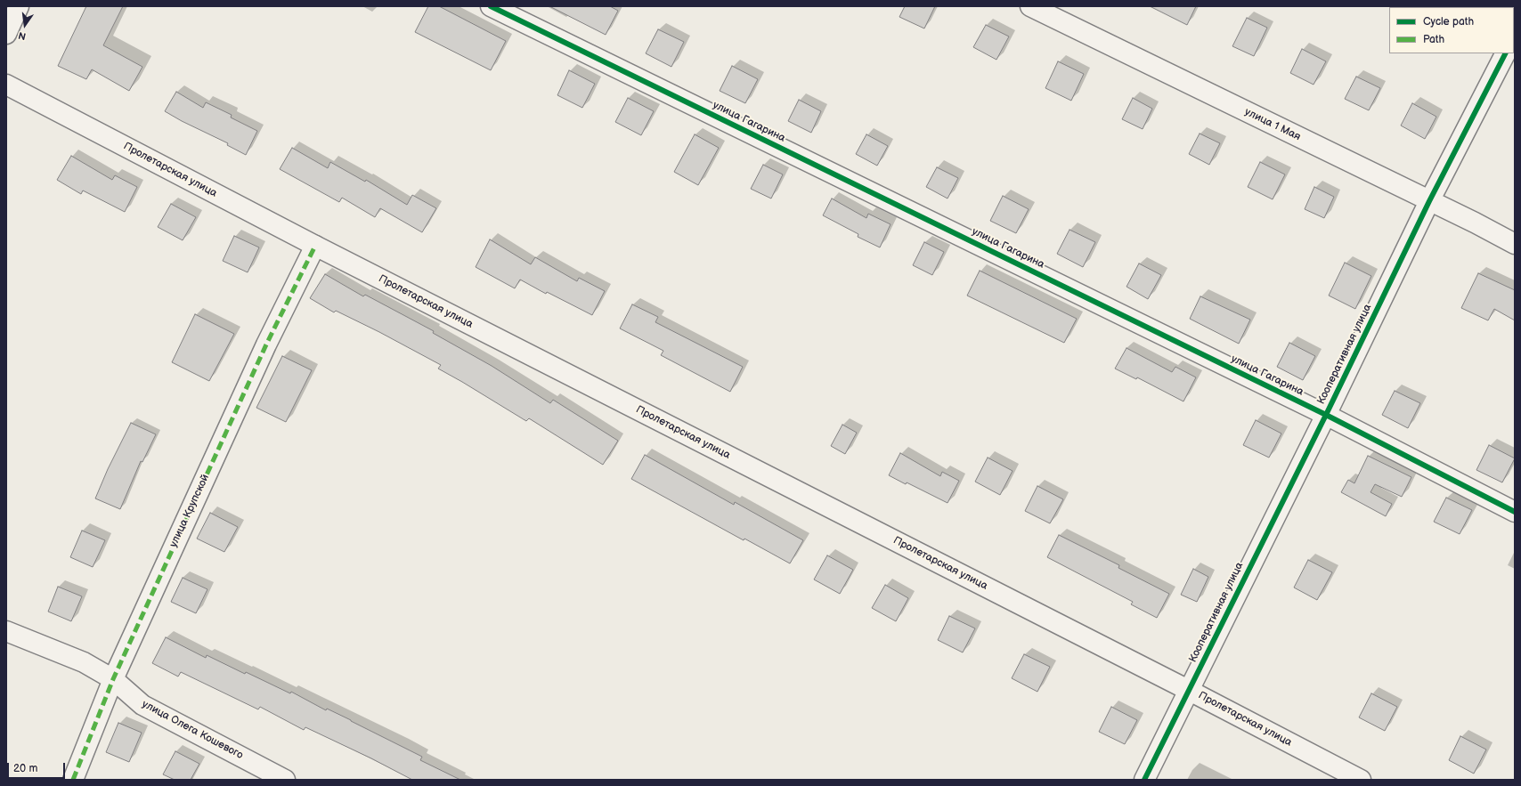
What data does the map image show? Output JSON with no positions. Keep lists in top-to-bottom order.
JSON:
{
  "streets": {
    "street": [
      "улица Гагарина",
      "улица 1 Мая",
      "Пролетарская улица",
      "Кооперативная улица",
      "улица Крупской",
      "улица Олега Кошевого"
    ]
  },
  "crossings": [
    ["улица Гагарина", "Кооперативная улица"],
    ["улица 1 Мая", "Кооперативная улица"],
    ["Пролетарская улица", "Кооперативная улица"],
    ["Пролетарская улица", "улица Крупской"],
    ["улица Крупской", "улица Олега Кошевого"]
  ],
  "legend": ["Cycle path", "Path"],
  "scale_bar": "20 m",
  "north": "bottom"
}
